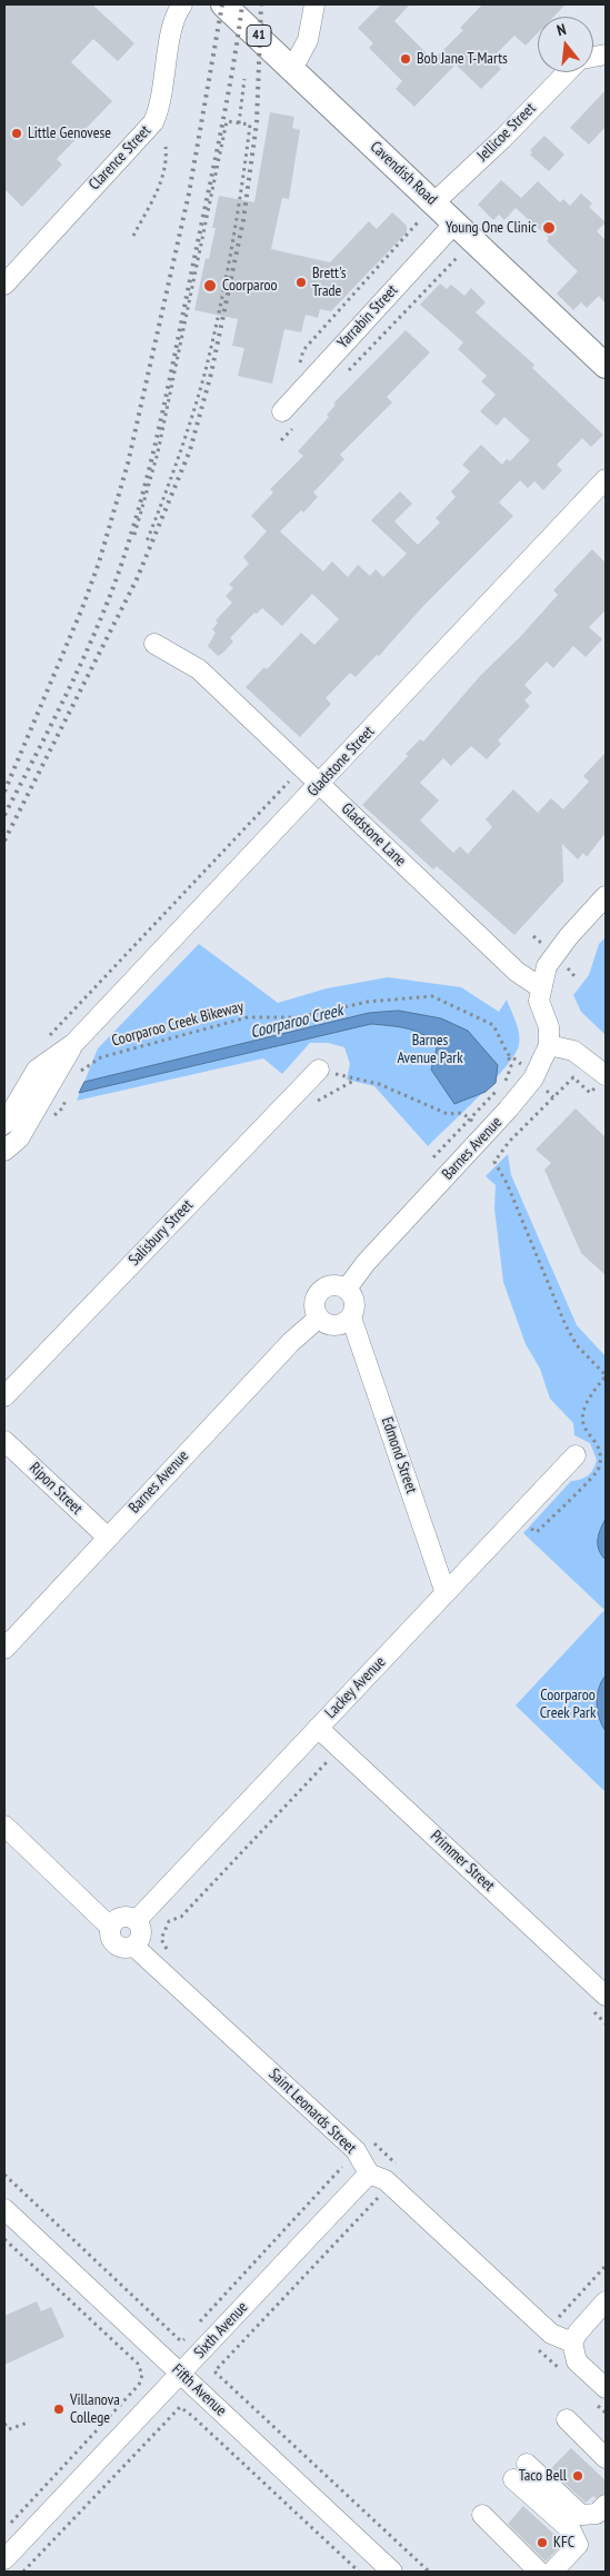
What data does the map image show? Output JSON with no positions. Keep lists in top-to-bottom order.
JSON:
{
  "streets": {
    "main road": ["41", "Cavendish Road"],
    "street": [
      "Jellicoe Street",
      "Clarence Street",
      "Yarrabin Street",
      "Gladstone Street",
      "Gladstone Lane",
      "Barnes Avenue",
      "Salisbury Street",
      "Edmond Street",
      "Ripon Street",
      "Lackey Avenue",
      "Primmer Street",
      "Saint Leonards Street",
      "Sixth Avenue",
      "Fifth Avenue"
    ],
    "path": ["Coorparoo Creek Bikeway"]
  },
  "crossings": [
    ["Jellicoe Street", "Cavendish Road"],
    ["Cavendish Road", "Yarrabin Street"],
    ["Gladstone Street", "Gladstone Lane"],
    ["Barnes Avenue", "Edmond Street"],
    ["Barnes Avenue", "Ripon Street"],
    ["Edmond Street", "Lackey Avenue"],
    ["Lackey Avenue", "Primmer Street"],
    ["Lackey Avenue", "Saint Leonards Street"],
    ["Saint Leonards Street", "Sixth Avenue"],
    ["Sixth Avenue", "Fifth Avenue"]
  ],
  "water": ["Coorparoo Creek"],
  "parks": ["Barnes Avenue Park", "Coorparoo Creek Park"],
  "places": [
    "Bob Jane T-Marts",
    "Little Genovese",
    "Young One Clinic",
    "Brett's Trade",
    "Coorparoo",
    "Villanova College",
    "Taco Bell",
    "KFC"
  ],
  "north": "top"
}
